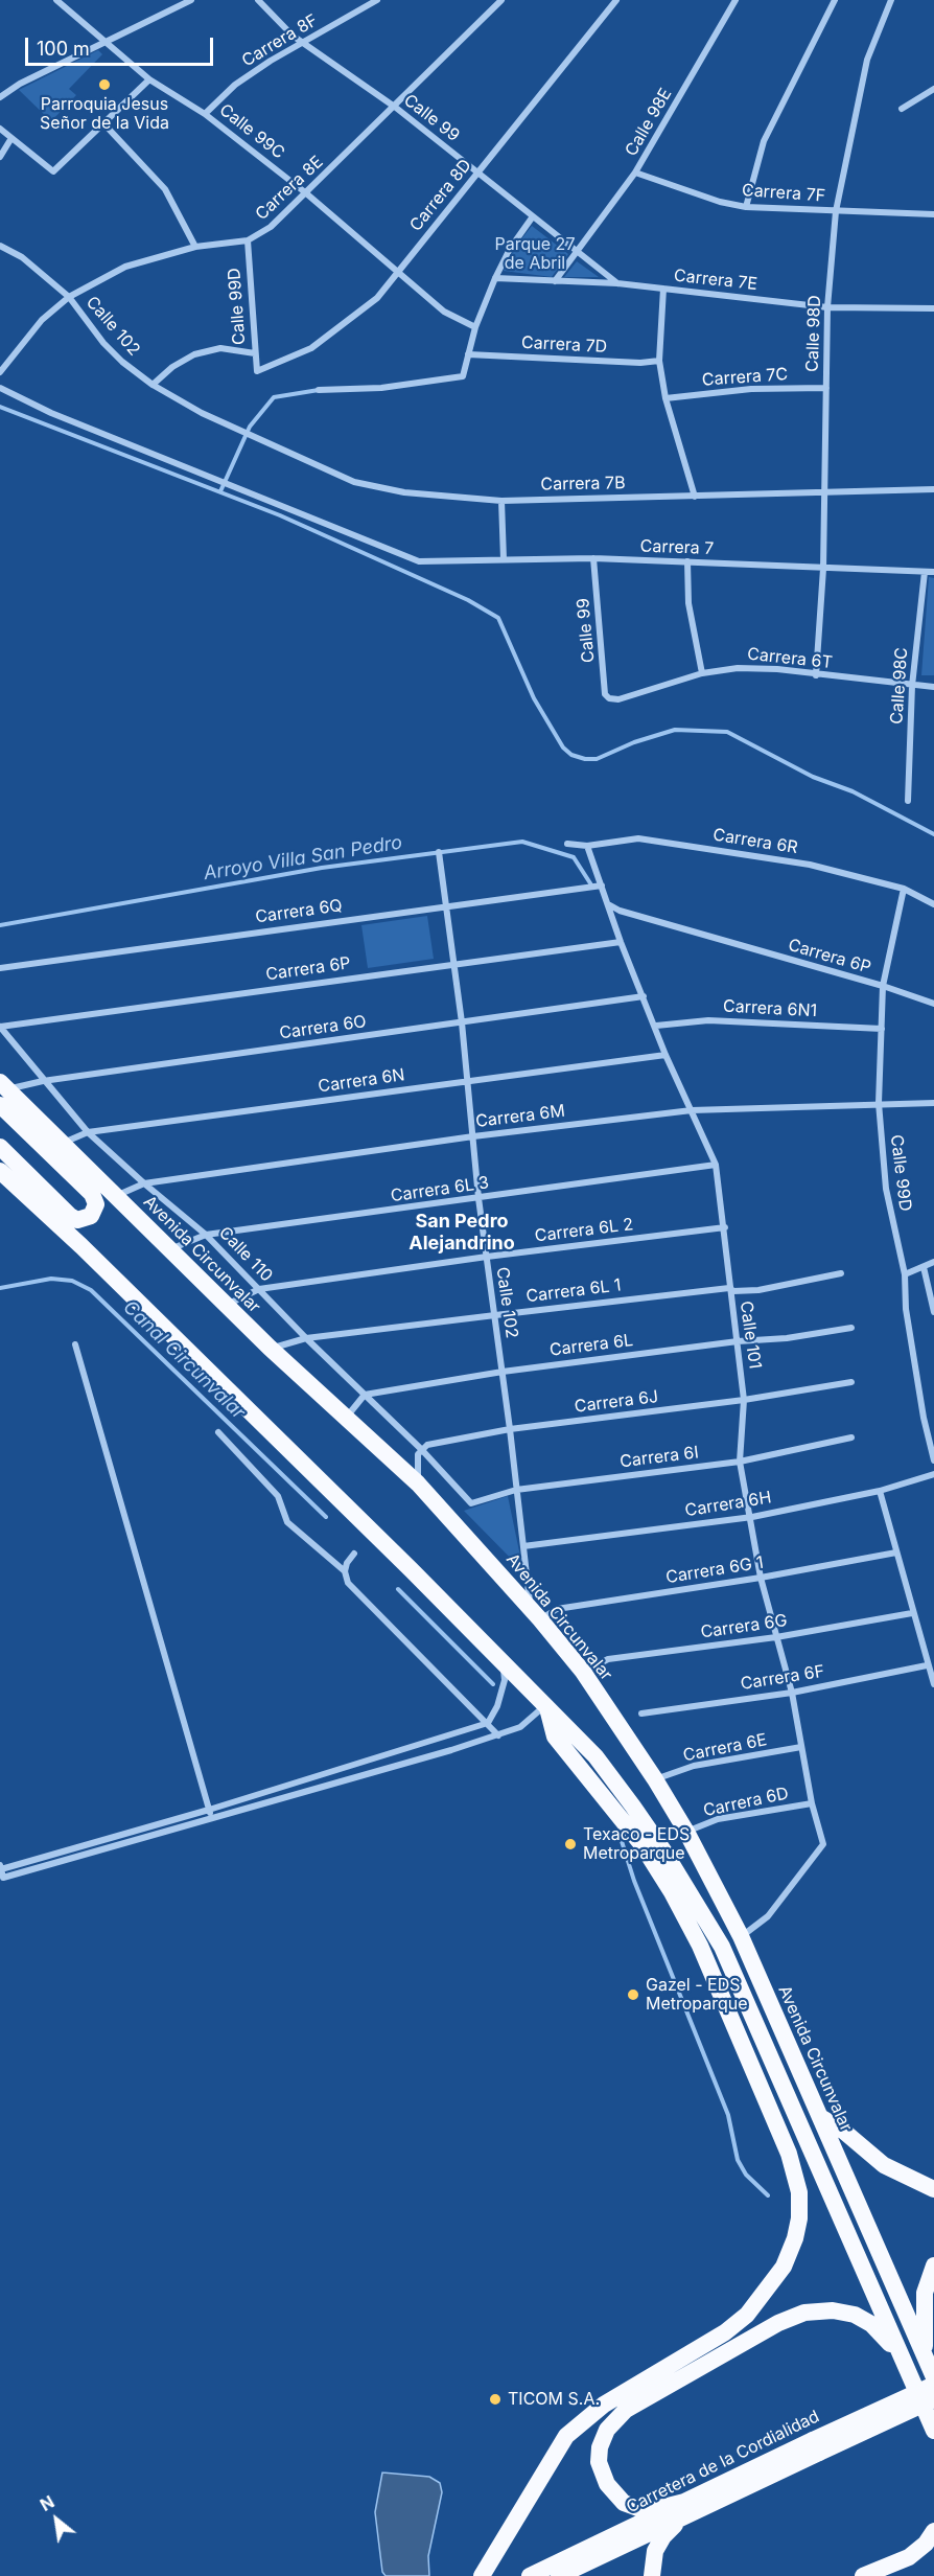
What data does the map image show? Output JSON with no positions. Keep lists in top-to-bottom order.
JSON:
{
  "streets": {
    "highway": ["Avenida Circunvalar", "Carretera de la Cordialidad"],
    "street": [
      "Carrera 8F",
      "Calle 99",
      "Calle 98E",
      "Calle 99C",
      "Carrera 8E",
      "Carrera 7F",
      "Carrera 8D",
      "Carrera 7E",
      "Calle 99D",
      "Calle 102",
      "Calle 98D",
      "Carrera 7D",
      "Carrera 7C",
      "Carrera 7B",
      "Carrera 7",
      "Carrera 6T",
      "Calle 98C",
      "Carrera 6R",
      "Carrera 6Q",
      "Carrera 6P",
      "Carrera 6N1",
      "Carrera 6O",
      "Carrera 6N",
      "Carrera 6M",
      "Carrera 6L 3",
      "Carrera 6L 2",
      "Calle 110",
      "Carrera 6L 1",
      "Calle 101",
      "Carrera 6L",
      "Carrera 6J",
      "Carrera 6I",
      "Carrera 6H",
      "Carrera 6G 1",
      "Carrera 6G",
      "Carrera 6F",
      "Carrera 6E",
      "Carrera 6D"
    ]
  },
  "crossings": [
    ["Carrera 8F", "Calle 99"],
    ["Carrera 8F", "Calle 99C"],
    ["Calle 99", "Calle 98E"],
    ["Calle 99", "Carrera 8E"],
    ["Calle 99", "Carrera 8D"],
    ["Calle 99", "Carrera 7E"],
    ["Calle 99", "Carrera 7"],
    ["Calle 99", "Carrera 6T"],
    ["Calle 98E", "Carrera 7F"],
    ["Calle 98E", "Carrera 7E"],
    ["Calle 99C", "Carrera 8E"],
    ["Calle 99C", "Carrera 8D"],
    ["Carrera 8E", "Calle 99D"],
    ["Carrera 8E", "Calle 102"],
    ["Carrera 7F", "Calle 98D"],
    ["Carrera 8D", "Calle 99D"],
    ["Carrera 7E", "Calle 98D"],
    ["Calle 99D", "Carrera 6R"],
    ["Calle 99D", "Carrera 6P"],
    ["Calle 99D", "Carrera 6N1"],
    ["Calle 99D", "Carrera 6M"],
    ["Calle 102", "Carrera 7B"],
    ["Calle 102", "Carrera 6Q"],
    ["Calle 102", "Carrera 6P"],
    ["Calle 102", "Carrera 6O"],
    ["Calle 102", "Carrera 6N"],
    ["Calle 102", "Carrera 6M"],
    ["Calle 102", "Carrera 6L 3"],
    ["Calle 102", "Carrera 6L 2"],
    ["Calle 102", "Avenida Circunvalar"],
    ["Calle 102", "Carrera 6L 1"],
    ["Calle 102", "Carrera 6L"],
    ["Calle 102", "Carrera 6J"],
    ["Calle 102", "Carrera 6I"],
    ["Calle 102", "Carrera 6H"],
    ["Calle 102", "Carrera 6G 1"],
    ["Calle 98D", "Carrera 7C"],
    ["Calle 98D", "Carrera 7B"],
    ["Calle 98D", "Carrera 7"],
    ["Calle 98D", "Carrera 6T"],
    ["Carrera 7", "Calle 98C"],
    ["Carrera 6T", "Calle 98C"],
    ["Carrera 6R", "Calle 101"],
    ["Carrera 6Q", "Calle 101"],
    ["Carrera 6P", "Calle 110"],
    ["Carrera 6P", "Calle 101"],
    ["Carrera 6N1", "Calle 101"],
    ["Carrera 6O", "Avenida Circunvalar"],
    ["Carrera 6O", "Calle 110"],
    ["Carrera 6O", "Calle 101"],
    ["Carrera 6N", "Avenida Circunvalar"],
    ["Carrera 6N", "Calle 110"],
    ["Carrera 6N", "Calle 101"],
    ["Carrera 6M", "Avenida Circunvalar"],
    ["Carrera 6M", "Calle 110"],
    ["Carrera 6M", "Calle 101"],
    ["Carrera 6L 3", "Avenida Circunvalar"],
    ["Carrera 6L 3", "Calle 110"],
    ["Carrera 6L 3", "Calle 101"],
    ["Carrera 6L 2", "Avenida Circunvalar"],
    ["Carrera 6L 2", "Calle 110"],
    ["Carrera 6L 2", "Calle 101"],
    ["Avenida Circunvalar", "Carrera 6L 1"],
    ["Avenida Circunvalar", "Calle 101"],
    ["Avenida Circunvalar", "Carrera 6G 1"],
    ["Avenida Circunvalar", "Carrera 6G"],
    ["Avenida Circunvalar", "Carrera 6E"],
    ["Avenida Circunvalar", "Carrera 6D"],
    ["Calle 110", "Carrera 6L 1"],
    ["Calle 110", "Carrera 6L"],
    ["Calle 110", "Carrera 6J"],
    ["Calle 110", "Carrera 6I"],
    ["Carrera 6L 1", "Calle 101"],
    ["Calle 101", "Carrera 6L"],
    ["Calle 101", "Carrera 6J"],
    ["Calle 101", "Carrera 6I"],
    ["Calle 101", "Carrera 6H"],
    ["Calle 101", "Carrera 6G 1"],
    ["Calle 101", "Carrera 6G"],
    ["Calle 101", "Carrera 6F"],
    ["Calle 101", "Carrera 6E"],
    ["Calle 101", "Carrera 6D"]
  ],
  "districts": ["San Pedro Alejandrino"],
  "water": ["Arroyo Villa San Pedro", "Canal Circunvalar"],
  "parks": ["Parque 27 de Abril"],
  "places": [
    "Parroquia Jesus Señor de la Vida",
    "Texaco - EDS Metroparque",
    "Gazel - EDS Metroparque",
    "TICOM S.A."
  ],
  "scale_bar": "100 m",
  "north": "top left"
}
